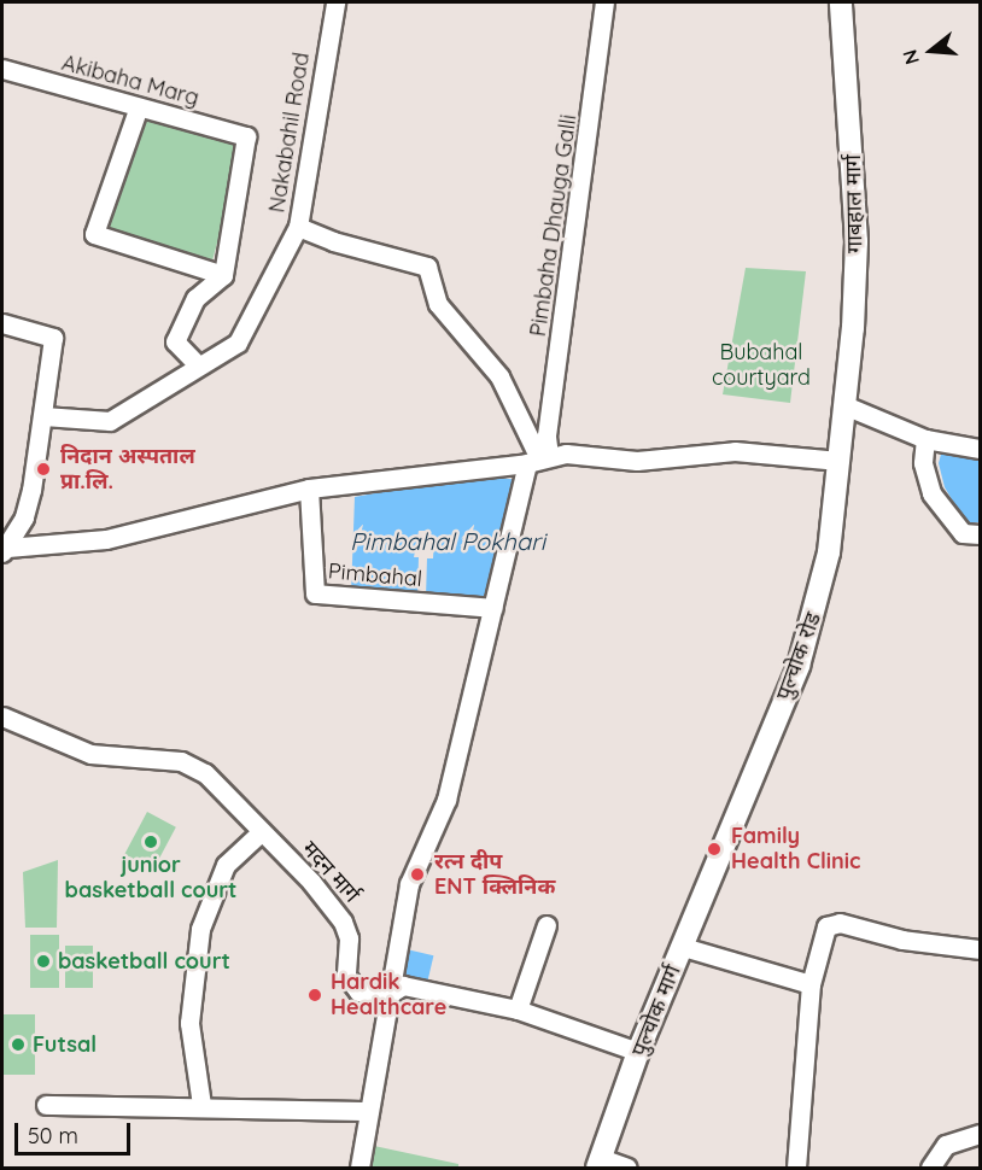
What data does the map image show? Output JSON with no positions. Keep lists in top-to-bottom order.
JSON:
{
  "streets": {
    "main road": ["गाबहाल मार्ग", "पुल्चोक रोड", "पुल्चोक मार्ग"],
    "street": [
      "Akibaha Marg",
      "Nakabahil Road",
      "Pimbaha Dhauga Galli",
      "Pimbahal",
      "मदन मार्ग"
    ]
  },
  "crossings": [
    ["गाबहाल मार्ग", "पुल्चोक रोड"],
    ["Pimbaha Dhauga Galli", "Pimbahal"],
    ["Pimbaha Dhauga Galli", "मदन मार्ग"],
    ["पुल्चोक रोड", "पुल्चोक मार्ग"]
  ],
  "water": ["Pimbahal Pokhari"],
  "parks": ["Bubahal courtyard"],
  "places": [
    "निदान अस्पताल प्रा.लि.",
    "junior basketball court",
    "Family Health Clinic",
    "रत्न दीप ENT क्लिनिक",
    "basketball court",
    "Hardik Healthcare",
    "Futsal"
  ],
  "scale_bar": "50 m",
  "north": "left"
}
